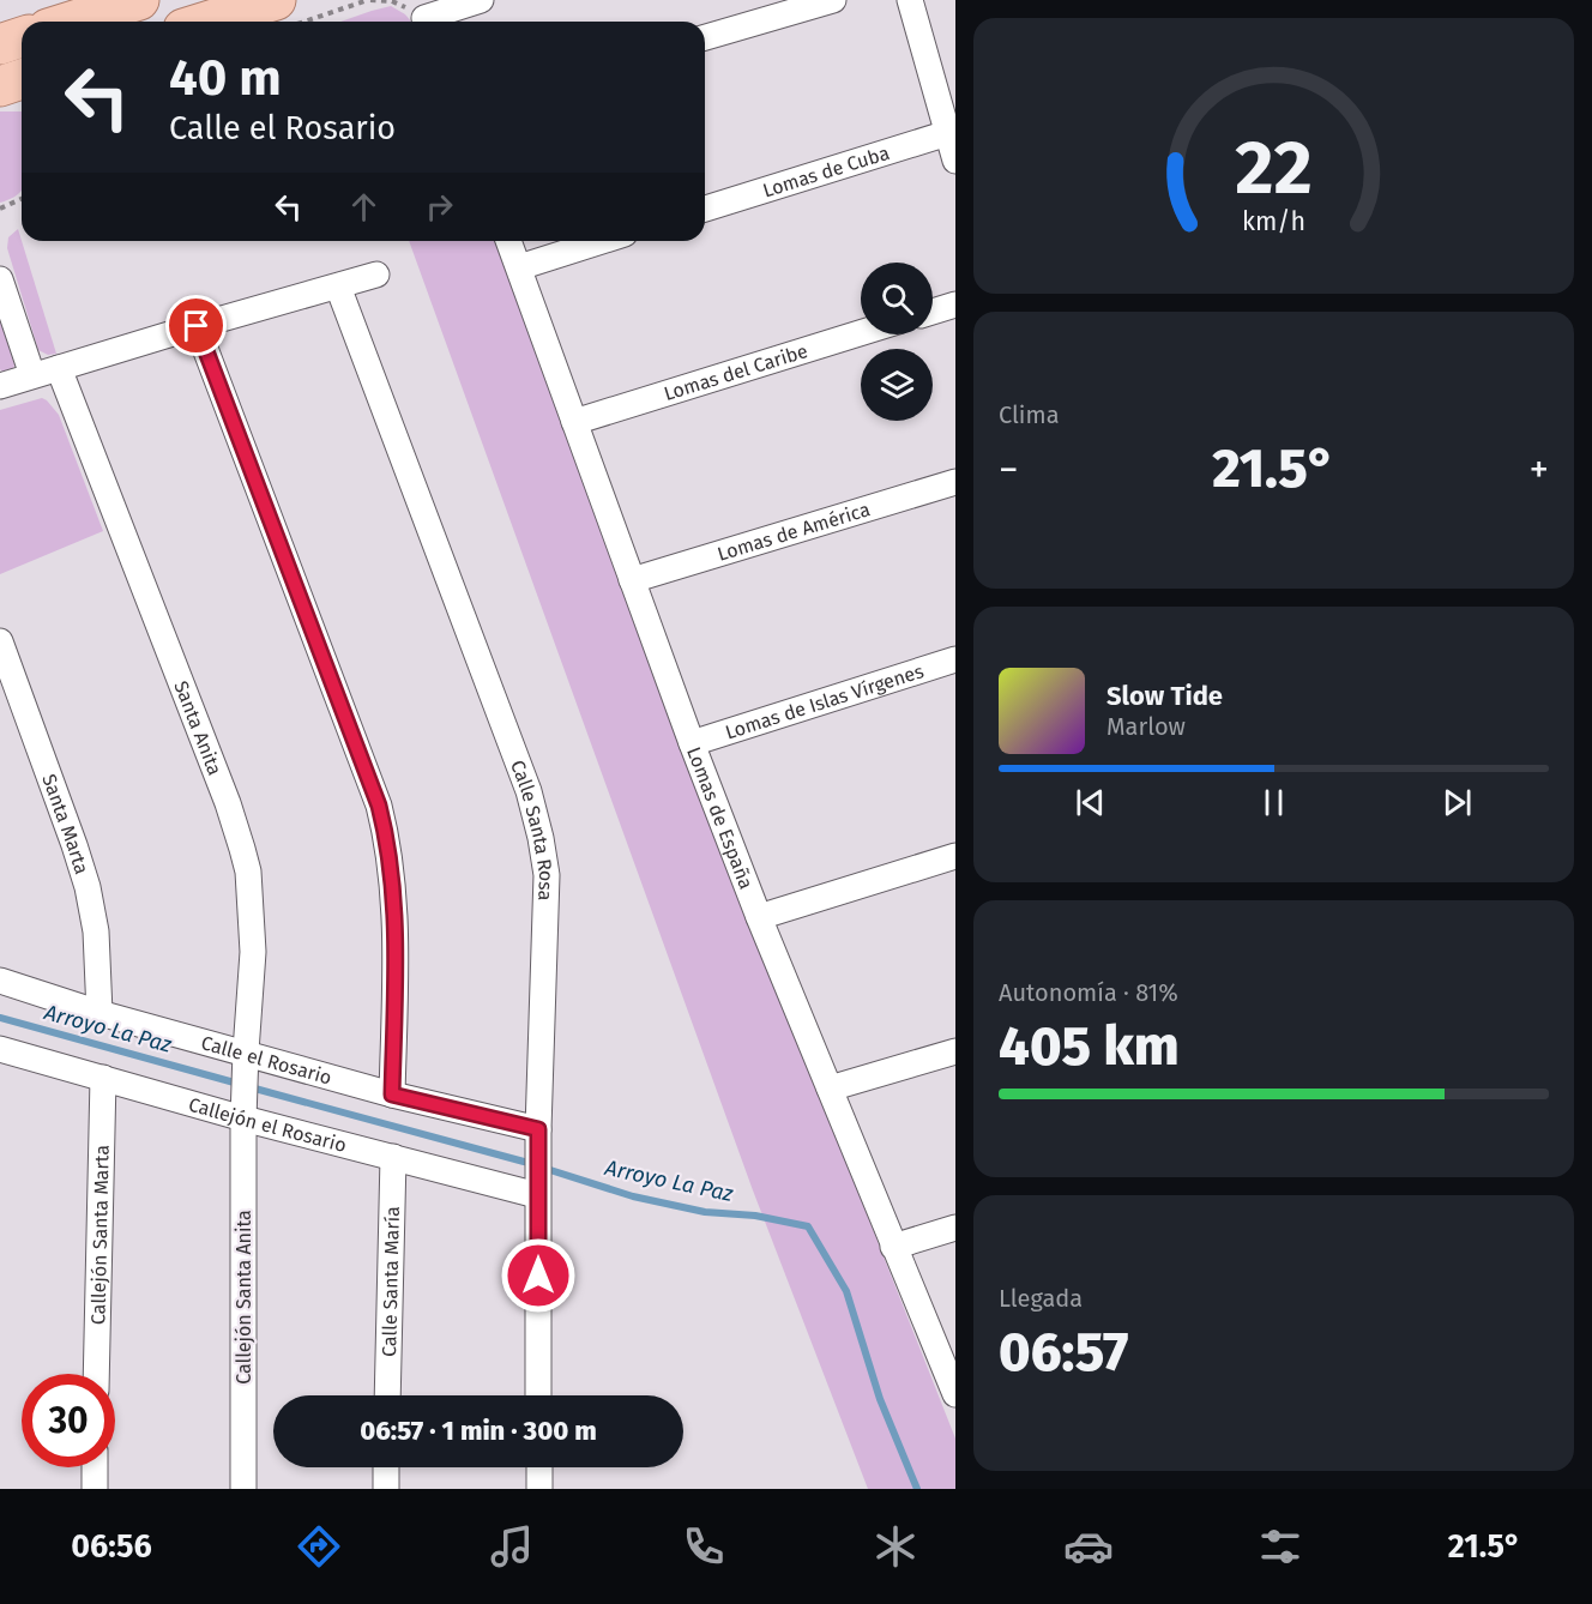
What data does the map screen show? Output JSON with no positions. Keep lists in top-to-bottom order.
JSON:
{
  "streets": {
    "street": [
      "Lomas de Cuba",
      "Lomas del Caribe",
      "Lomas de América",
      "Lomas de Islas Vírgenes",
      "Santa Anita",
      "Lomas de España",
      "Santa Marta",
      "Calle Santa Rosa",
      "Calle el Rosario",
      "Callejón el Rosario",
      "Callejón Santa Marta",
      "Calle Santa María",
      "Callejón Santa Anita"
    ]
  },
  "crossings": [
    ["Lomas del Caribe", "Lomas de España"],
    ["Lomas de América", "Lomas de España"],
    ["Lomas de Islas Vírgenes", "Lomas de España"],
    ["Santa Anita", "Calle el Rosario"],
    ["Santa Anita", "Callejón el Rosario"],
    ["Santa Anita", "Callejón Santa Anita"],
    ["Santa Marta", "Calle el Rosario"],
    ["Calle Santa Rosa", "Calle el Rosario"],
    ["Calle Santa Rosa", "Callejón el Rosario"],
    ["Callejón el Rosario", "Callejón Santa Marta"],
    ["Callejón el Rosario", "Calle Santa María"],
    ["Callejón el Rosario", "Callejón Santa Anita"]
  ],
  "water": ["Arroyo La Paz"],
  "page": {
    "turn": ["40 m", "Calle el Rosario"],
    "tile": [
      "Clima",
      ["Autonomía · 81%", "405 km"],
      ["Llegada", "06:57"]
    ],
    "heat": ["−", "21.5°", "+"],
    "song": ["Slow Tide", "Marlow"],
    "limit": "30",
    "trip": "06:57 · 1 min · 300 m",
    "tabs": ["06:56", "21.5°"],
    "gauge": ["22", "km/h"]
  }
}
